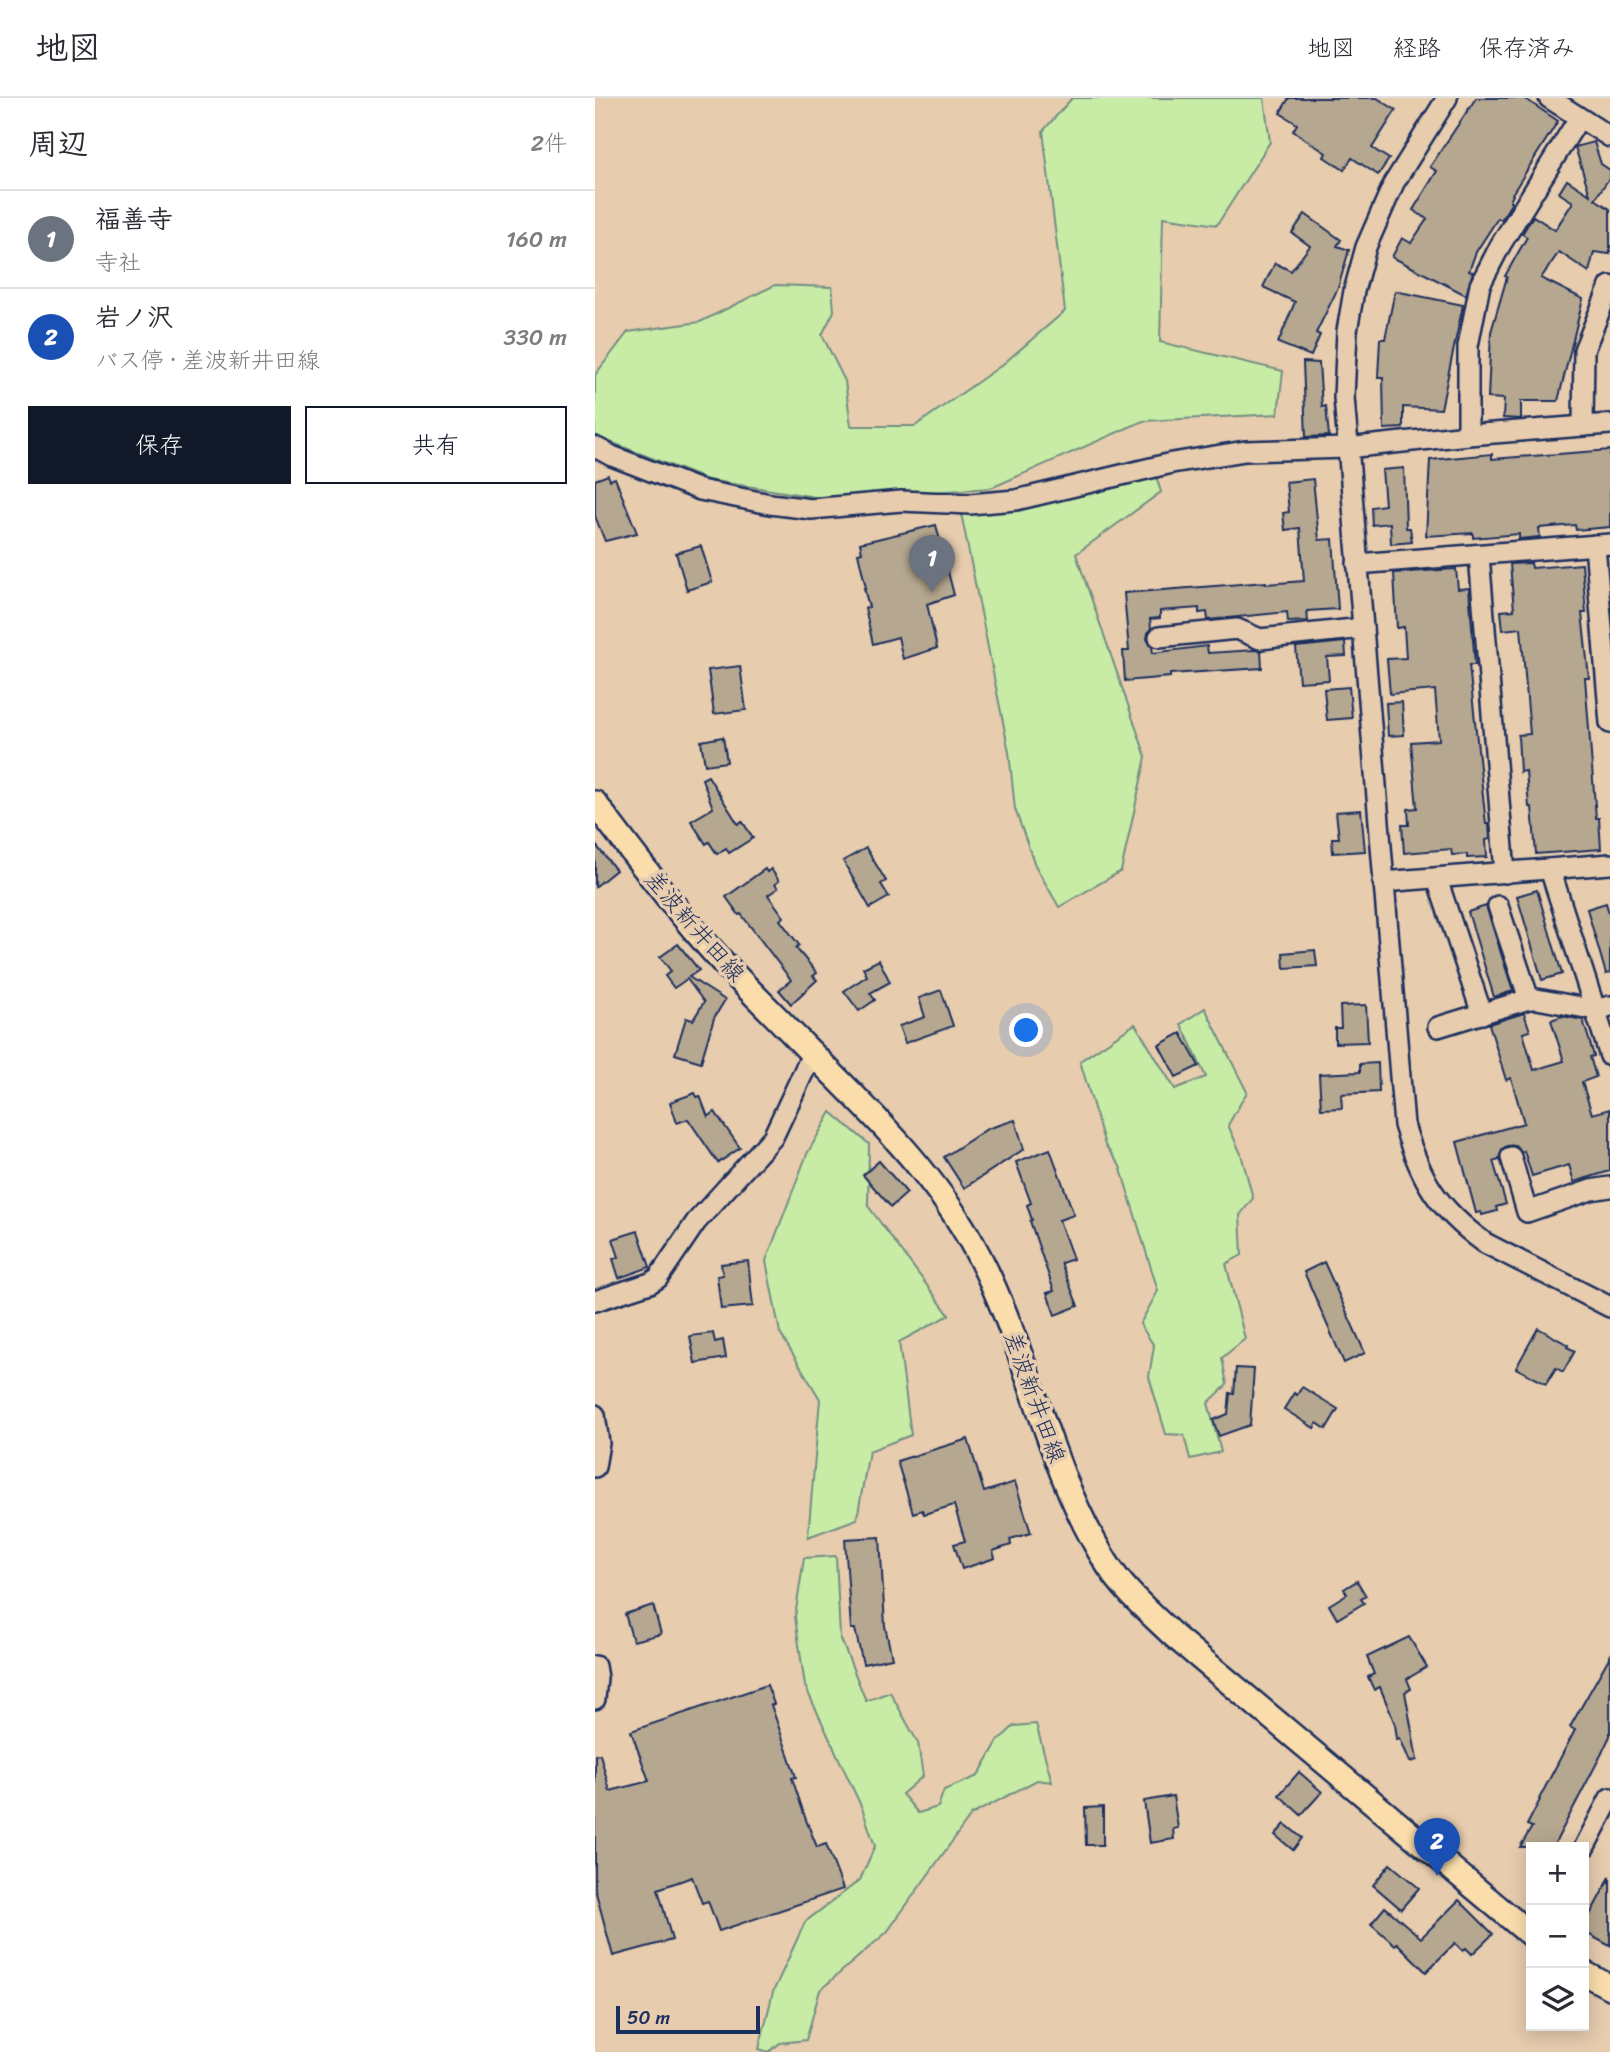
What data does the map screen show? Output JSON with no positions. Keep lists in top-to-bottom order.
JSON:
{
  "streets": {
    "main road": ["差波新井田線"]
  },
  "scale_bar": "50 m",
  "page": {
    "header": "地図",
    "nav": ["地図", "経路", "保存済み"],
    "heading": ["周辺", "2件"],
    "list": [
      {
        "mark": "1",
        "name": "福善寺",
        "note": "寺社",
        "value": "160 m"
      },
      {
        "mark": "2",
        "name": "岩ノ沢",
        "note": "バス停 · 差波新井田線",
        "value": "330 m"
      }
    ],
    "buttons": ["保存", "共有"],
    "pins": ["1", "2"],
    "map_buttons": ["+", "−"],
    "scale": "50 m"
  }
}
